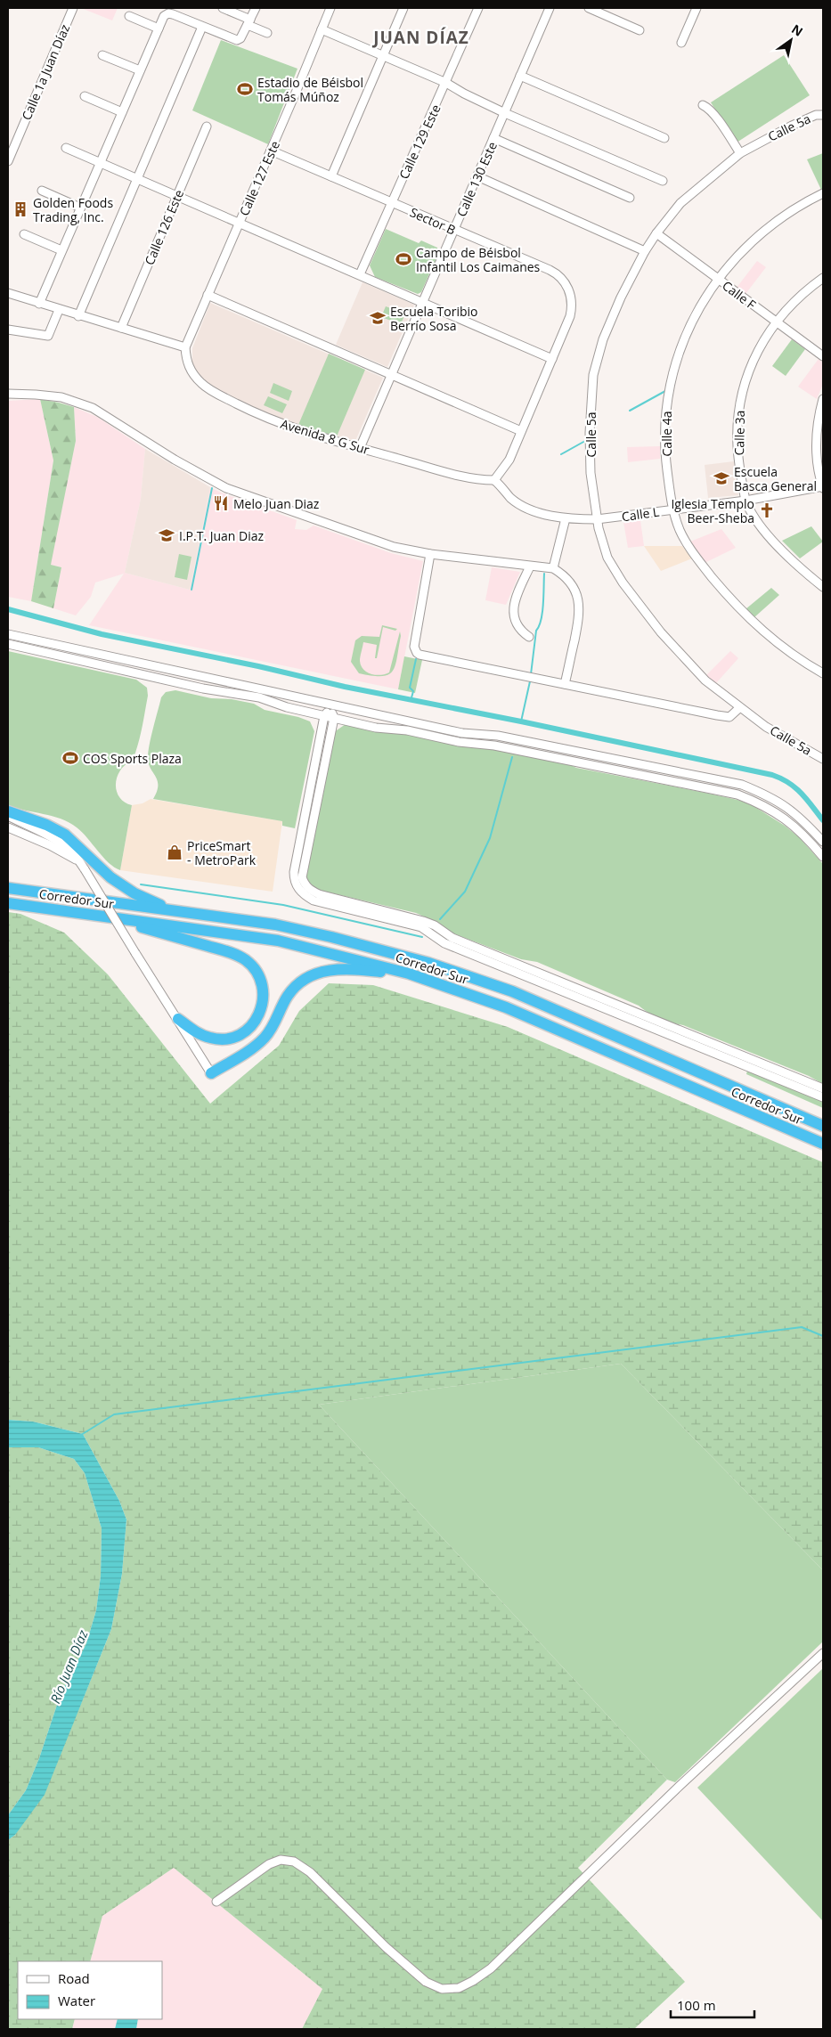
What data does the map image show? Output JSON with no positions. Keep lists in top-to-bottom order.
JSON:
{
  "streets": {
    "highway": ["Corredor Sur"],
    "street": [
      "Calle 1a Juan Díaz",
      "Calle 5a",
      "Calle 129 Este",
      "Calle 127 Este",
      "Calle 130 Este",
      "Sector B",
      "Calle 126 Este",
      "Calle F",
      "Calle 3a",
      "Calle 4a",
      "Avenida 8 G Sur",
      "Calle L"
    ]
  },
  "crossings": [
    ["Calle 5a", "Calle F"],
    ["Calle 5a", "Calle L"],
    ["Calle 129 Este", "Sector B"],
    ["Calle 127 Este", "Sector B"],
    ["Calle 127 Este", "Avenida 8 G Sur"],
    ["Calle 130 Este", "Sector B"],
    ["Calle 130 Este", "Avenida 8 G Sur"],
    ["Sector B", "Avenida 8 G Sur"],
    ["Sector B", "Calle L"],
    ["Calle F", "Calle 3a"],
    ["Calle F", "Calle 4a"],
    ["Calle 3a", "Calle L"],
    ["Calle 4a", "Calle L"],
    ["Avenida 8 G Sur", "Calle L"]
  ],
  "districts": ["JUAN DÍAZ"],
  "water": ["Río Juan Díaz"],
  "places": {
    "sports": ["Estadio de Béisbol Tomás Múñoz", "Campo de Béisbol Infantil Los Caimanes", "COS Sports Plaza"],
    "building": ["Golden Foods Trading, Inc."],
    "school or university": ["Escuela Toribio Berrío Sosa", "Escuela Basca General", "I.P.T. Juan Diaz"],
    "restaurant": ["Melo Juan Diaz"],
    "church": ["Iglesia Templo Beer-Sheba"],
    "shop": ["PriceSmart - MetroPark"]
  },
  "legend": ["Road", "Water"],
  "scale_bar": "100 m",
  "north": "top right"
}
